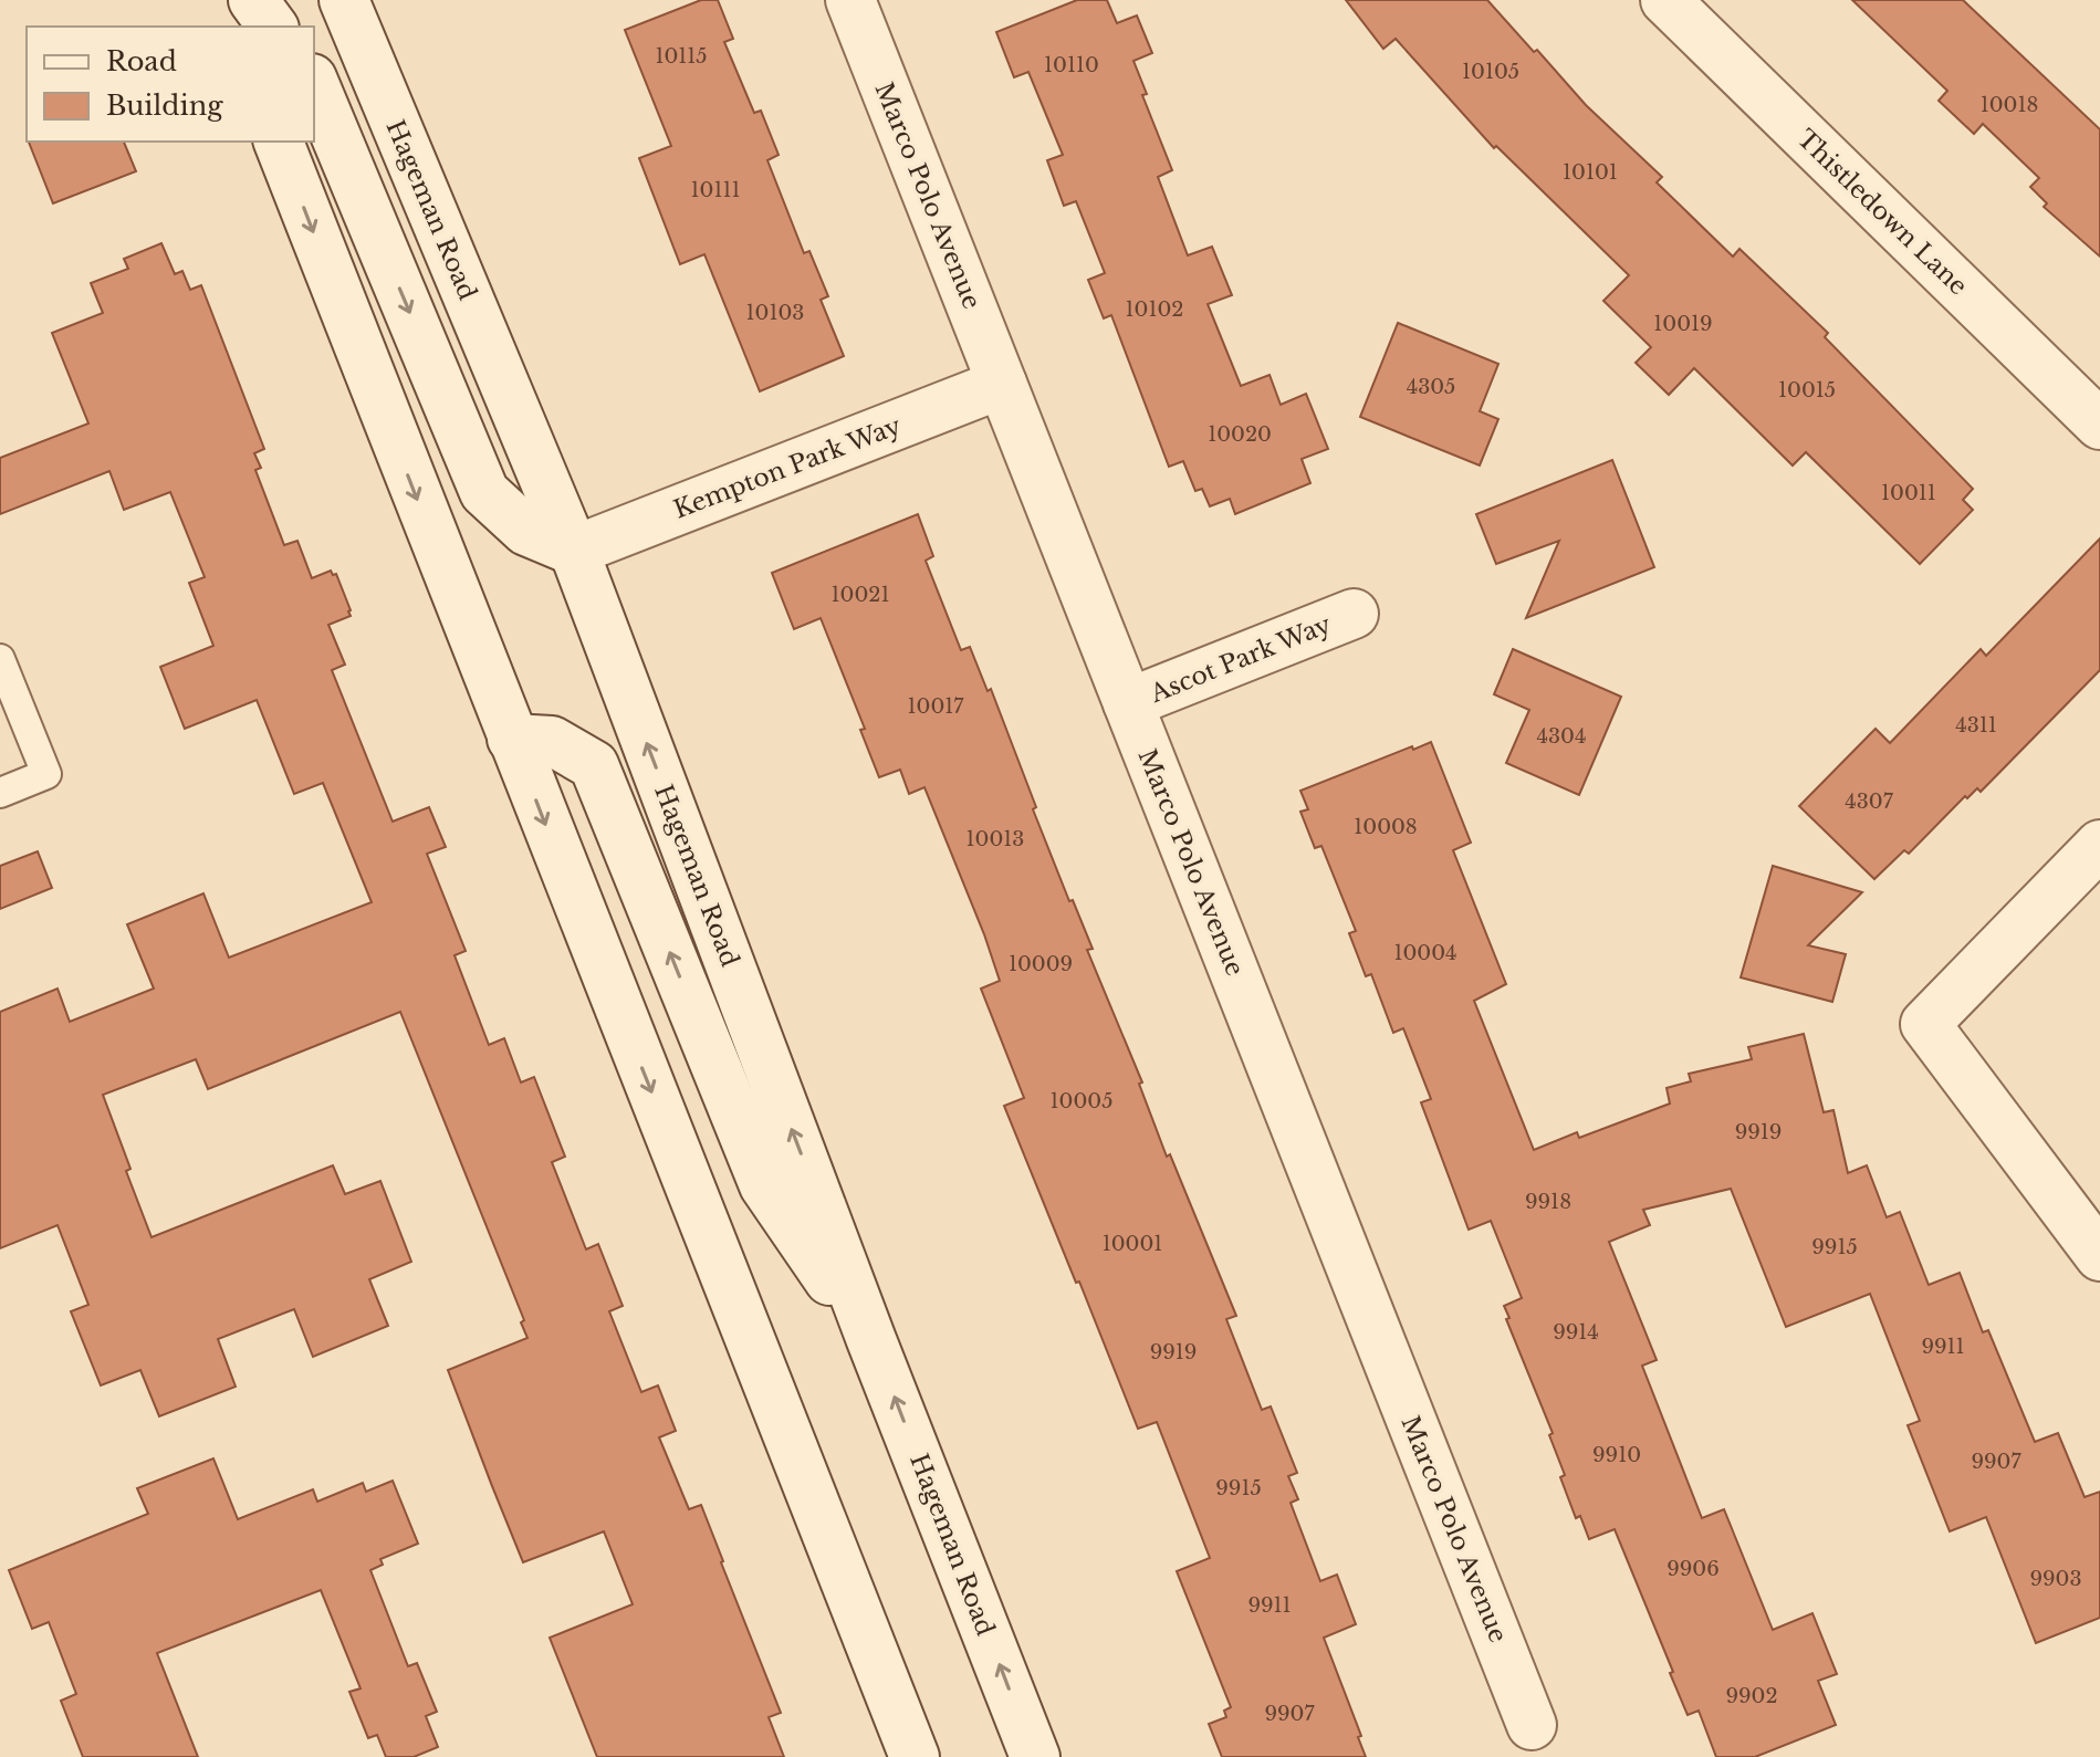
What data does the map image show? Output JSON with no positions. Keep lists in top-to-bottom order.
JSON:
{
  "streets": {
    "main road": [
      "Marco Polo Avenue",
      "Hageman Road",
      "Thistledown Lane",
      "Kempton Park Way",
      "Ascot Park Way"
    ]
  },
  "crossings": [
    ["Marco Polo Avenue", "Kempton Park Way"],
    ["Marco Polo Avenue", "Ascot Park Way"],
    ["Hageman Road", "Kempton Park Way"]
  ],
  "house_numbers": [
    "10115",
    "10110",
    "10105",
    "10018",
    "10101",
    "10111",
    "10102",
    "10103",
    "10019",
    "4305",
    "10015",
    "10020",
    "10011",
    "10021",
    "10017",
    "4311",
    "4304",
    "4307",
    "10008",
    "10013",
    "10004",
    "10009",
    "10005",
    "9919",
    "9918",
    "10001",
    "9915",
    "9914",
    "9911",
    "9919",
    "9910",
    "9907",
    "9915",
    "9906",
    "9903",
    "9911",
    "9902",
    "9907"
  ],
  "legend": ["Road", "Building"]
}
